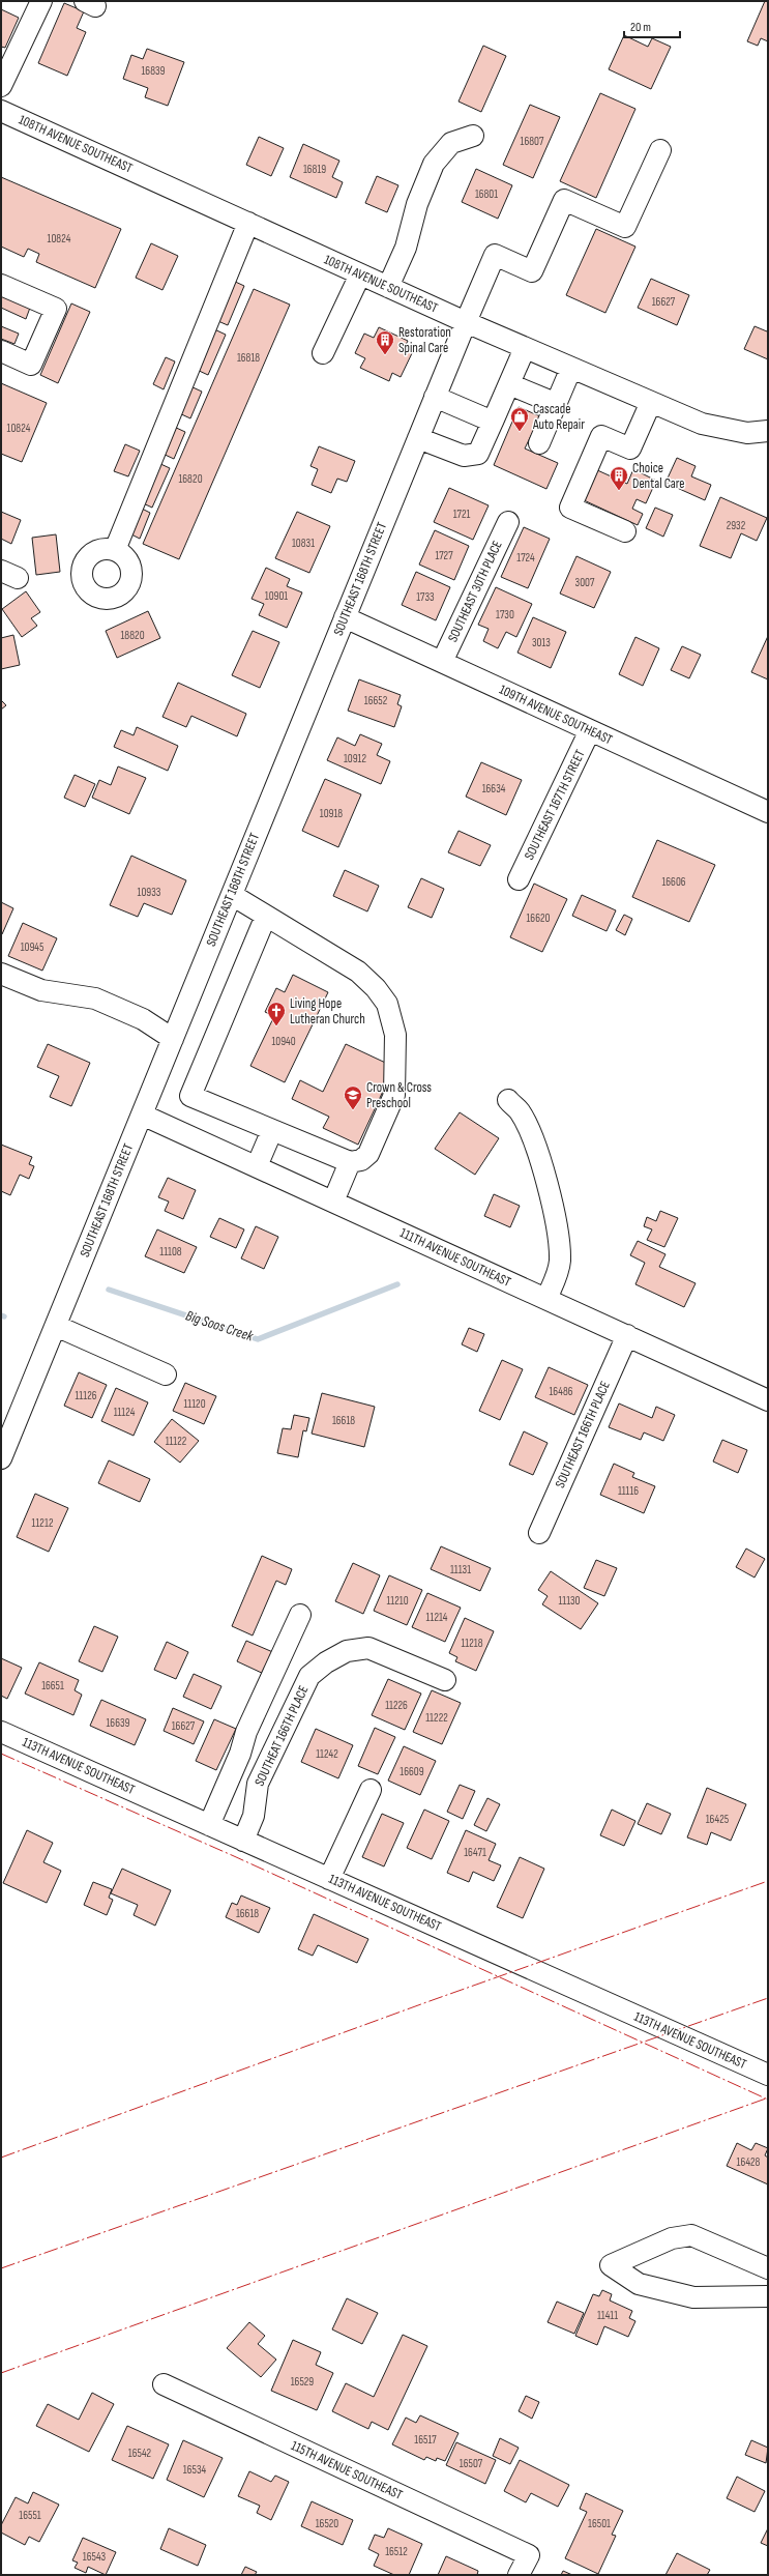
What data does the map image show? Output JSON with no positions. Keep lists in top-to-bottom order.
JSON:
{
  "streets": {
    "street": [
      "108TH AVENUE SOUTHEAST",
      "SOUTHEAST 168TH STREET",
      "SOUTHEAST 30TH PLACE",
      "109TH AVENUE SOUTHEAST",
      "SOUTHEAST 167TH STREET",
      "111TH AVENUE SOUTHEAST",
      "SOUTHEAST 166TH PLACE",
      "SOUTHEAT 166TH PLACE",
      "113TH AVENUE SOUTHEAST",
      "115TH AVENUE SOUTHEAST"
    ]
  },
  "crossings": [
    ["108TH AVENUE SOUTHEAST", "SOUTHEAST 168TH STREET"],
    ["SOUTHEAST 168TH STREET", "109TH AVENUE SOUTHEAST"],
    ["SOUTHEAST 168TH STREET", "111TH AVENUE SOUTHEAST"],
    ["SOUTHEAST 30TH PLACE", "109TH AVENUE SOUTHEAST"],
    ["109TH AVENUE SOUTHEAST", "SOUTHEAST 167TH STREET"],
    ["111TH AVENUE SOUTHEAST", "SOUTHEAST 166TH PLACE"],
    ["SOUTHEAT 166TH PLACE", "113TH AVENUE SOUTHEAST"]
  ],
  "water": ["Big Soos Creek"],
  "places": {
    "building": ["Restoration Spinal Care", "Choice Dental Care"],
    "shop": ["Cascade Auto Repair"],
    "church": ["Living Hope Lutheran Church"],
    "school or university": ["Crown & Cross Preschool"]
  },
  "house_numbers": [
    "16839",
    "16807",
    "16819",
    "16801",
    "10824",
    "16627",
    "16818",
    "10824",
    "16820",
    "1721",
    "2932",
    "10831",
    "1727",
    "1724",
    "3007",
    "10901",
    "1733",
    "1730",
    "18820",
    "3013",
    "16652",
    "10912",
    "16634",
    "10918",
    "16606",
    "10933",
    "16620",
    "10945",
    "10940",
    "11108",
    "16486",
    "11126",
    "11120",
    "11124",
    "16618",
    "11122",
    "11116",
    "11212",
    "11131",
    "11210",
    "11130",
    "11214",
    "11218",
    "16651",
    "11226",
    "11222",
    "16639",
    "16627",
    "11242",
    "16609",
    "16425",
    "16471",
    "16618",
    "16428",
    "11411",
    "16529",
    "16517",
    "16542",
    "16507",
    "16534",
    "16551",
    "16520",
    "16501",
    "16512",
    "16543"
  ],
  "scale_bar": "20 m"
}
